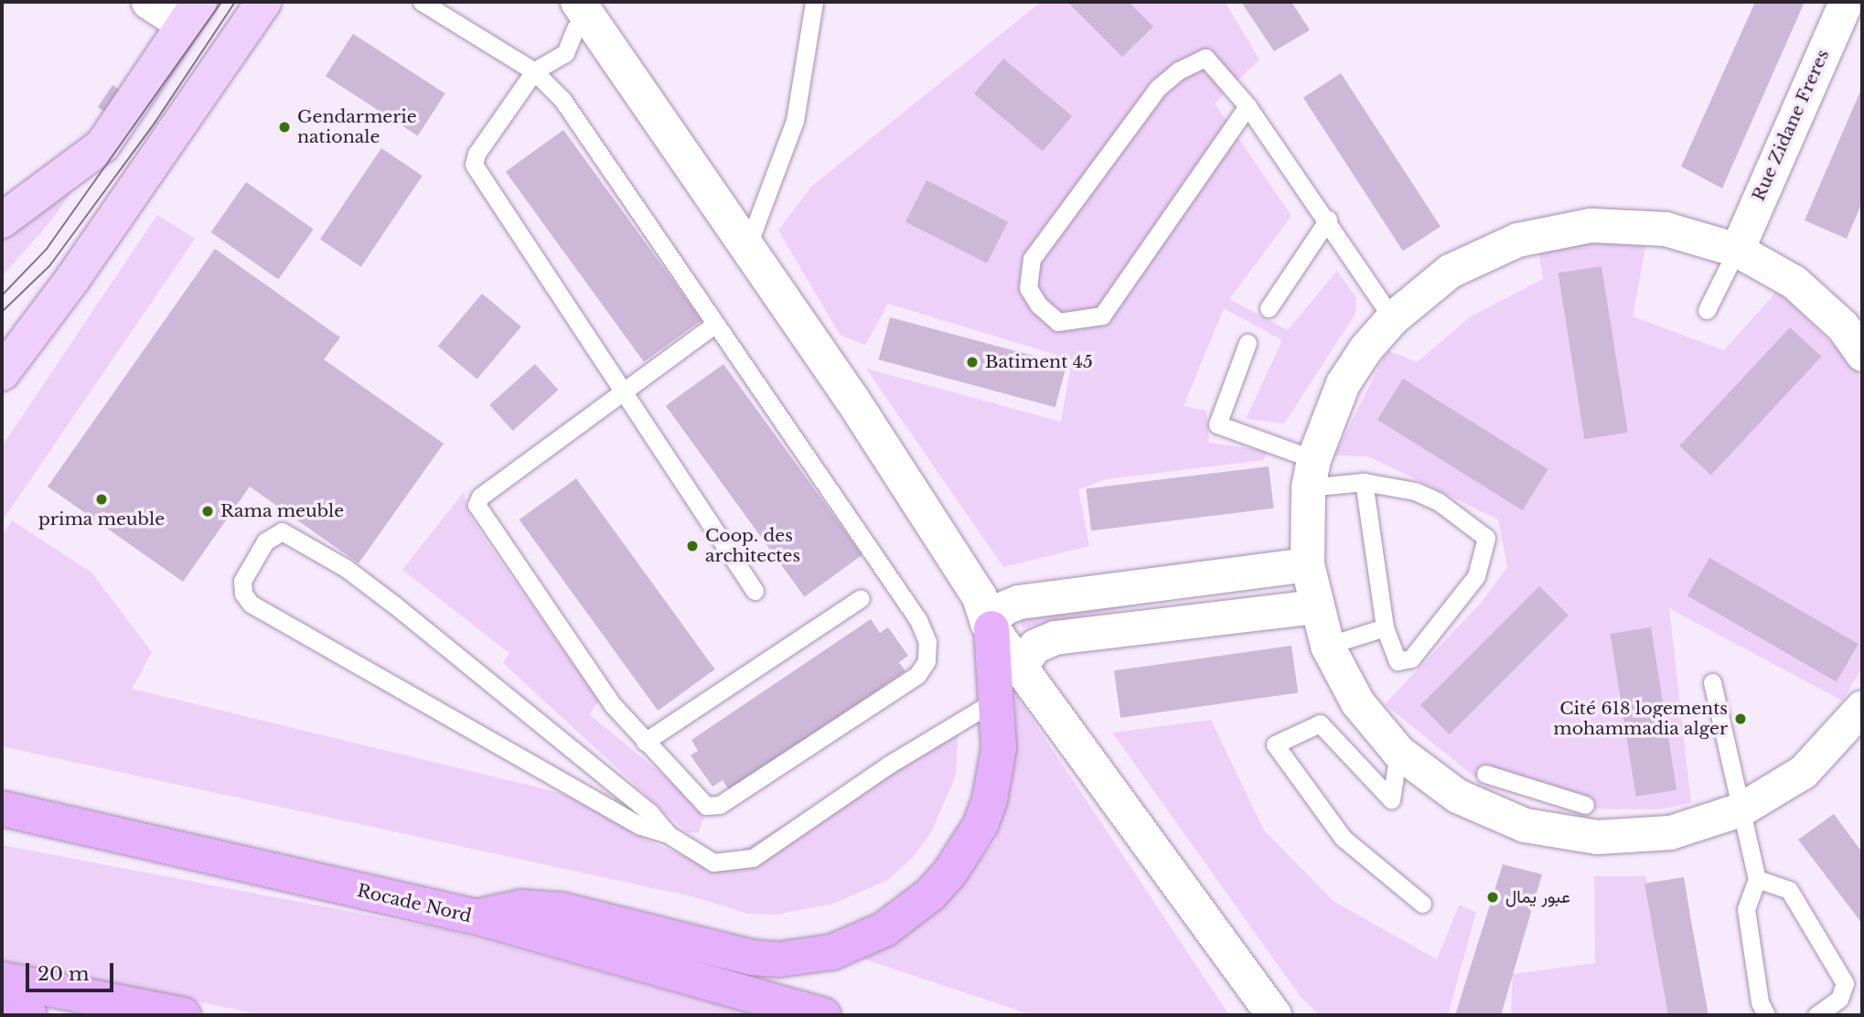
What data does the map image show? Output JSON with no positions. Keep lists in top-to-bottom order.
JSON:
{
  "streets": {
    "highway": ["Rocade Nord"],
    "street": ["Rue Zidane Freres"]
  },
  "places": [
    "Gendarmerie nationale",
    "Batiment 45",
    "prima meuble",
    "Rama meuble",
    "Coop. des architectes",
    "Cité 618 logements mohammadia alger",
    "عبور يمال"
  ],
  "scale_bar": "20 m"
}
